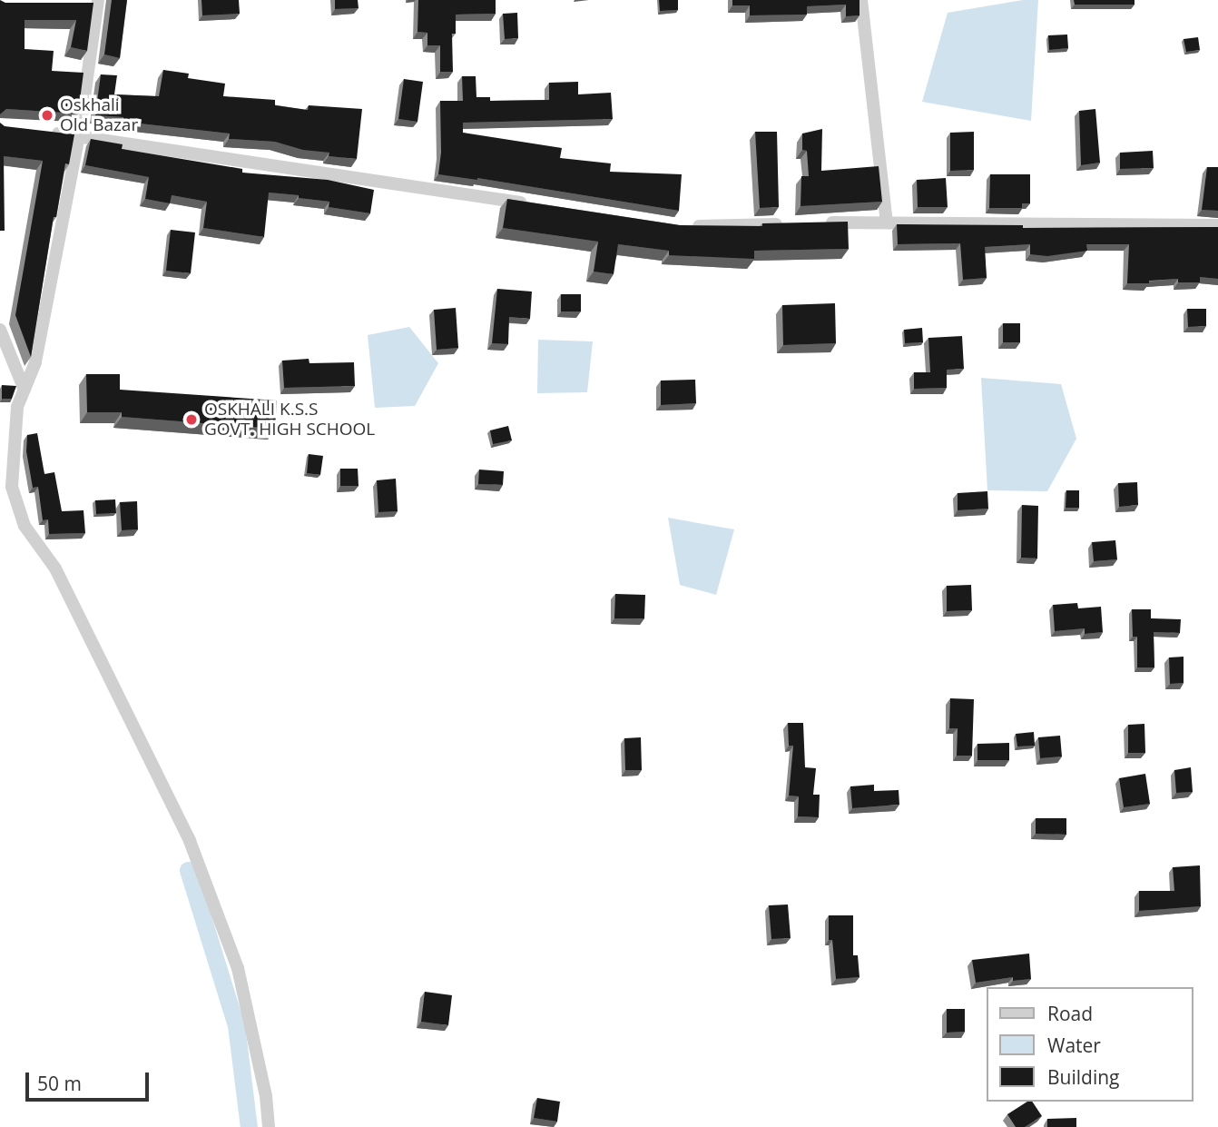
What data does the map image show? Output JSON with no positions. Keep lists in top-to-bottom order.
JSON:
{
  "places": ["Oskhali Old Bazar", "OSKHALI K.S.S GOVT. HIGH SCHOOL"],
  "legend": ["Road", "Water", "Building"],
  "scale_bar": "50 m"
}
